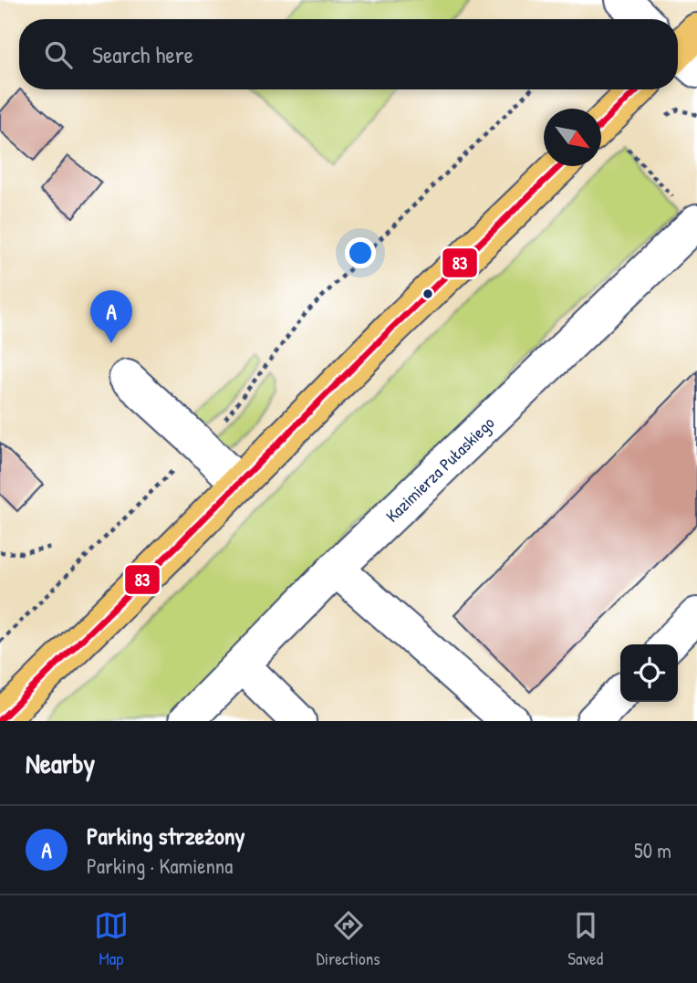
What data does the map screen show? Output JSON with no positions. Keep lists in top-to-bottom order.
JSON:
{
  "streets": {
    "street": ["Kazimierza Pułaskiego"]
  },
  "lines": ["transit line 83"],
  "north": "bottom right",
  "page": {
    "search": "Search here",
    "pins": "A",
    "heading": "Nearby",
    "list": [
      {
        "mark": "A",
        "name": "Parking strzeżony",
        "note": "Parking · Kamienna",
        "value": "50 m"
      }
    ],
    "nav": ["Map", "Directions", "Saved"]
  }
}
